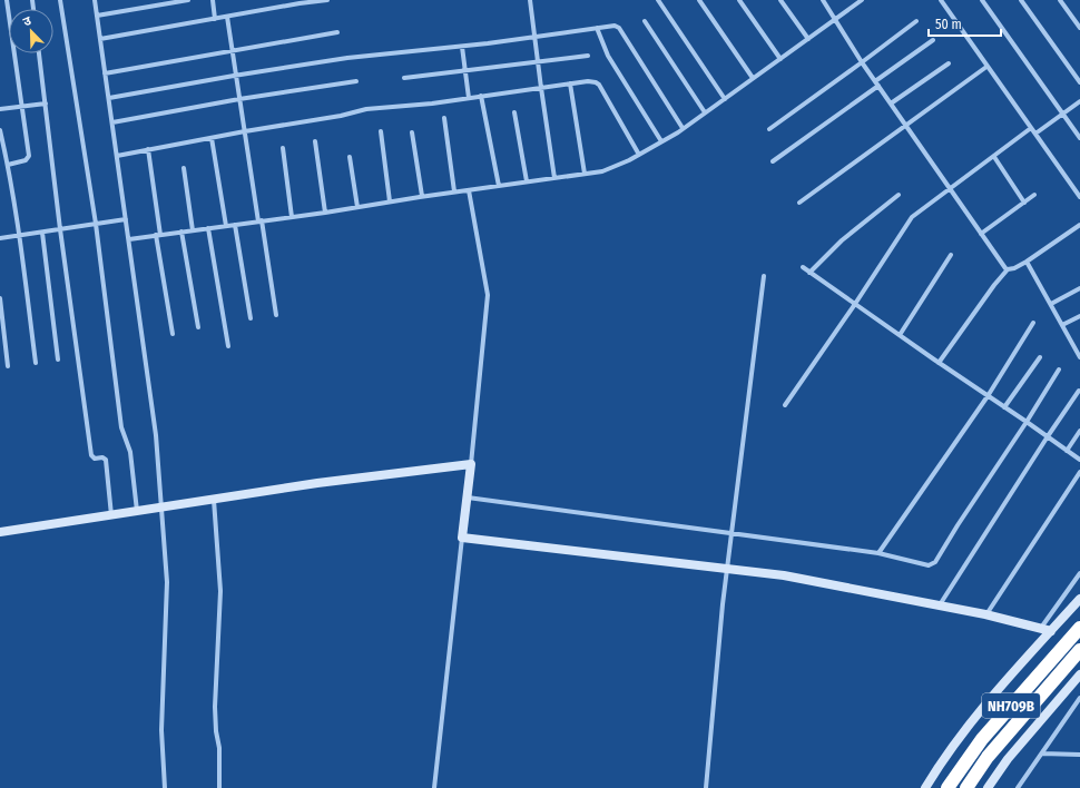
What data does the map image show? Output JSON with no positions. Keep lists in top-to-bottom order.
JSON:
{
  "streets": {
    "highway": ["NH709B"]
  },
  "scale_bar": "50 m",
  "north": "top left"
}
